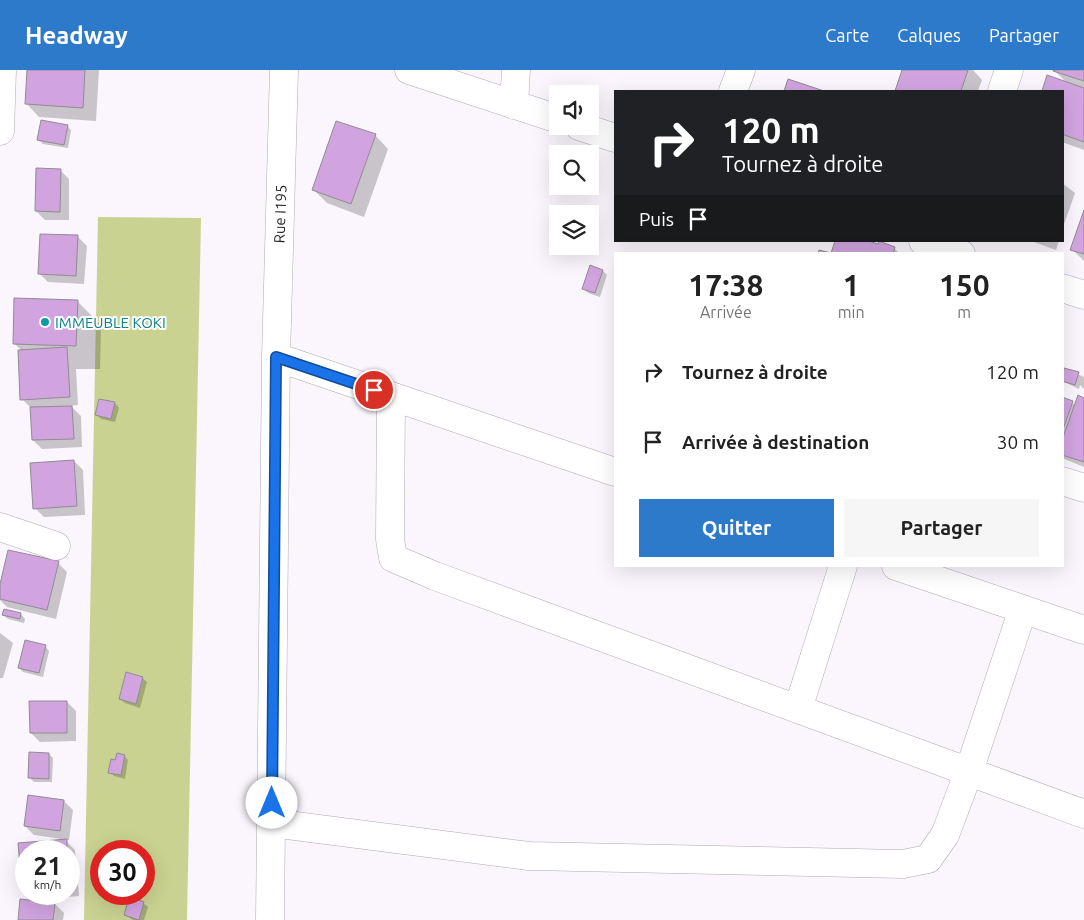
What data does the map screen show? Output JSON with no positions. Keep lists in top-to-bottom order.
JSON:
{
  "streets": {
    "street": ["Rue I195"]
  },
  "places": ["IMMEUBLE KOKI"],
  "page": {
    "header": "Headway",
    "nav": ["Carte", "Calques", "Partager"],
    "turn": ["120 m", "Tournez à droite"],
    "then": "Puis",
    "eta": [
      "17:38",
      "Arrivée",
      "1",
      "min",
      "150",
      "m"
    ],
    "list": [
      {
        "name": "Tournez à droite",
        "value": "120 m"
      },
      {
        "name": "Arrivée à destination",
        "value": "30 m"
      }
    ],
    "buttons": ["Quitter", "Partager"],
    "speed": "21 km/h",
    "limit": "30"
  }
}
